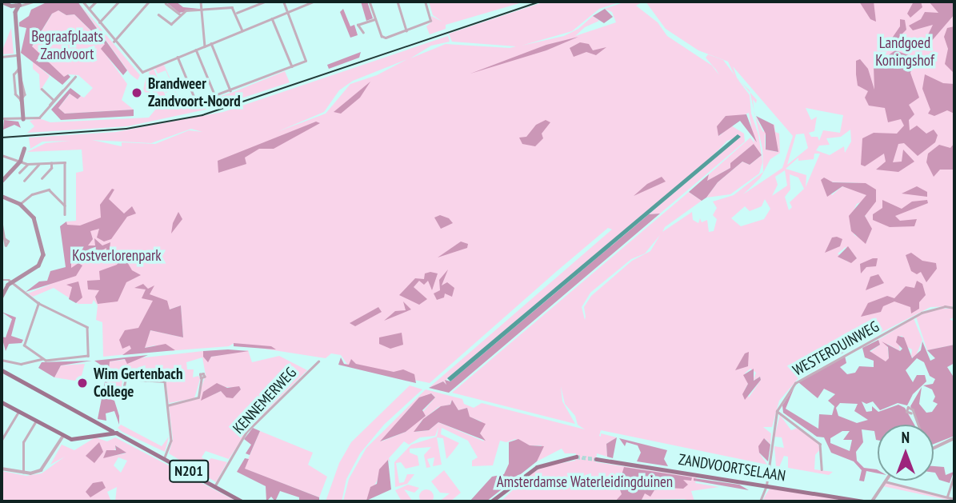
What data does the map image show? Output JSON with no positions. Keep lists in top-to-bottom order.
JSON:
{
  "streets": {
    "main road": ["ZANDVOORTSELAAN", "N201"],
    "street": ["WESTERDUINWEG", "KENNEMERWEG"]
  },
  "crossings": [
    ["WESTERDUINWEG", "ZANDVOORTSELAAN"],
    ["KENNEMERWEG", "N201"]
  ],
  "parks": [
    "Begraafplaats Zandvoort",
    "Landgoed Koningshof",
    "Kostverlorenpark",
    "Amsterdamse Waterleidingduinen"
  ],
  "places": ["Brandweer Zandvoort-Noord", "Wim Gertenbach College"],
  "north": "top"
}
